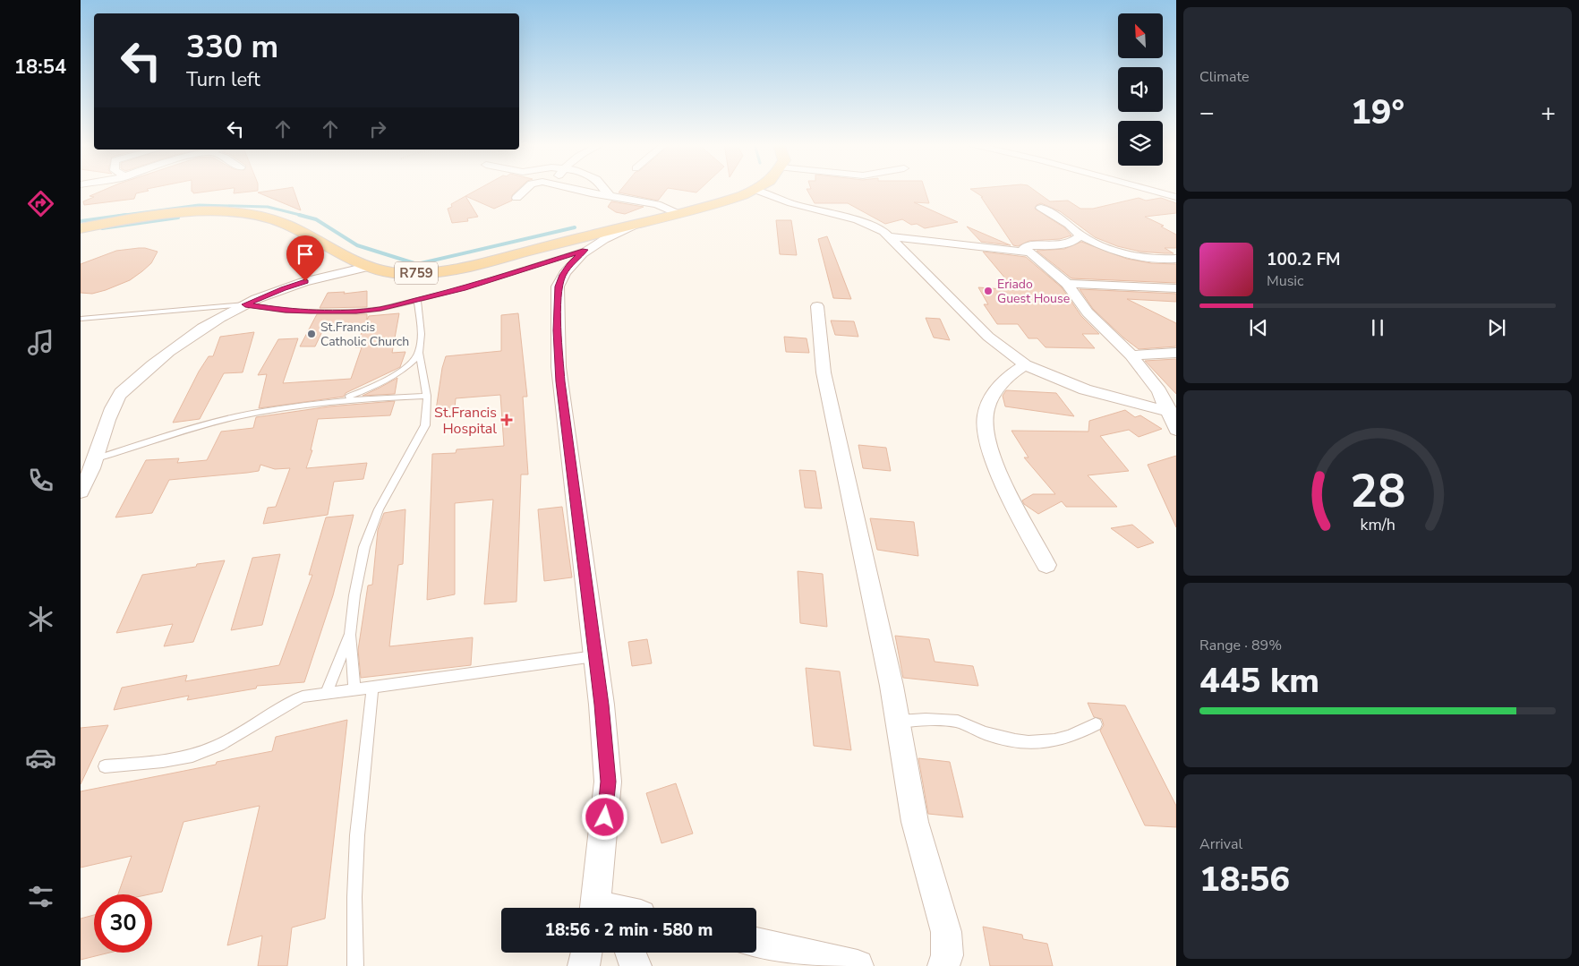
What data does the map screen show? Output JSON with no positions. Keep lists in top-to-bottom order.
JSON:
{
  "streets": {
    "main road": ["R759"]
  },
  "places": {
    "other": ["Eriado Guest House", "St.Francis Catholic Church"],
    "health": ["St.Francis Hospital"]
  },
  "north": "top left",
  "page": {
    "tabs": "18:54",
    "tile": [
      "Climate",
      ["Range · 89%", "445 km"],
      ["Arrival", "18:56"]
    ],
    "turn": ["330 m", "Turn left"],
    "heat": ["−", "19°", "+"],
    "song": ["100.2 FM", "Music"],
    "limit": "30",
    "trip": "18:56 · 2 min · 580 m",
    "gauge": ["28", "km/h"]
  }
}
